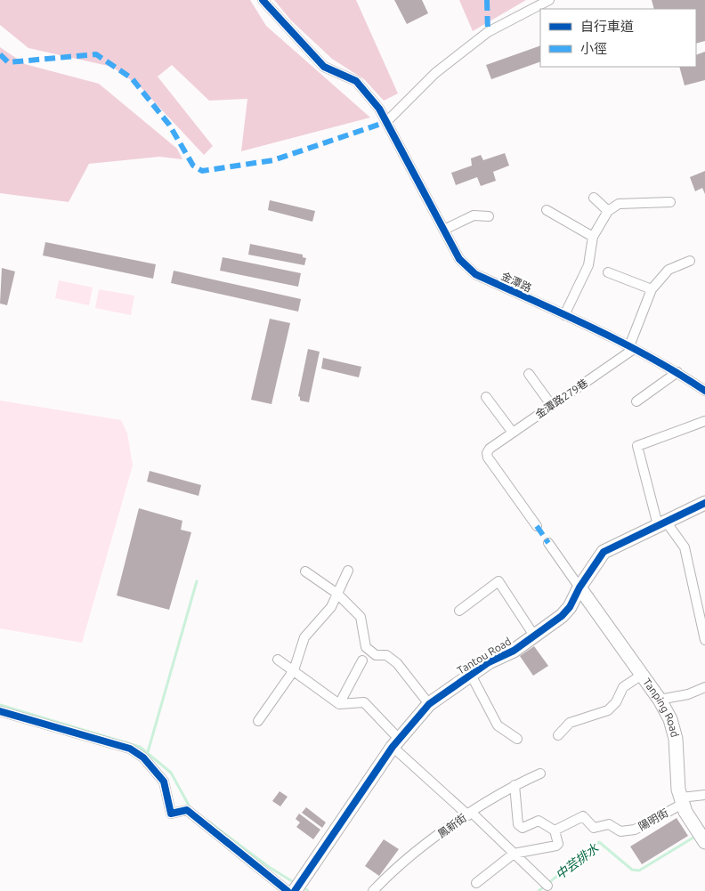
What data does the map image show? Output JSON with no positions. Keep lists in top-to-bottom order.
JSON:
{
  "streets": {
    "street": [
      "金潭路",
      "金潭路279巷",
      "Tantou Road",
      "Tanping Road",
      "陽明街",
      "鳳新街"
    ]
  },
  "crossings": [
    ["金潭路", "金潭路279巷"],
    ["Tantou Road", "Tanping Road"],
    ["Tanping Road", "陽明街"]
  ],
  "water": ["中芸排水"],
  "legend": ["自行車道", "小徑"]
}
